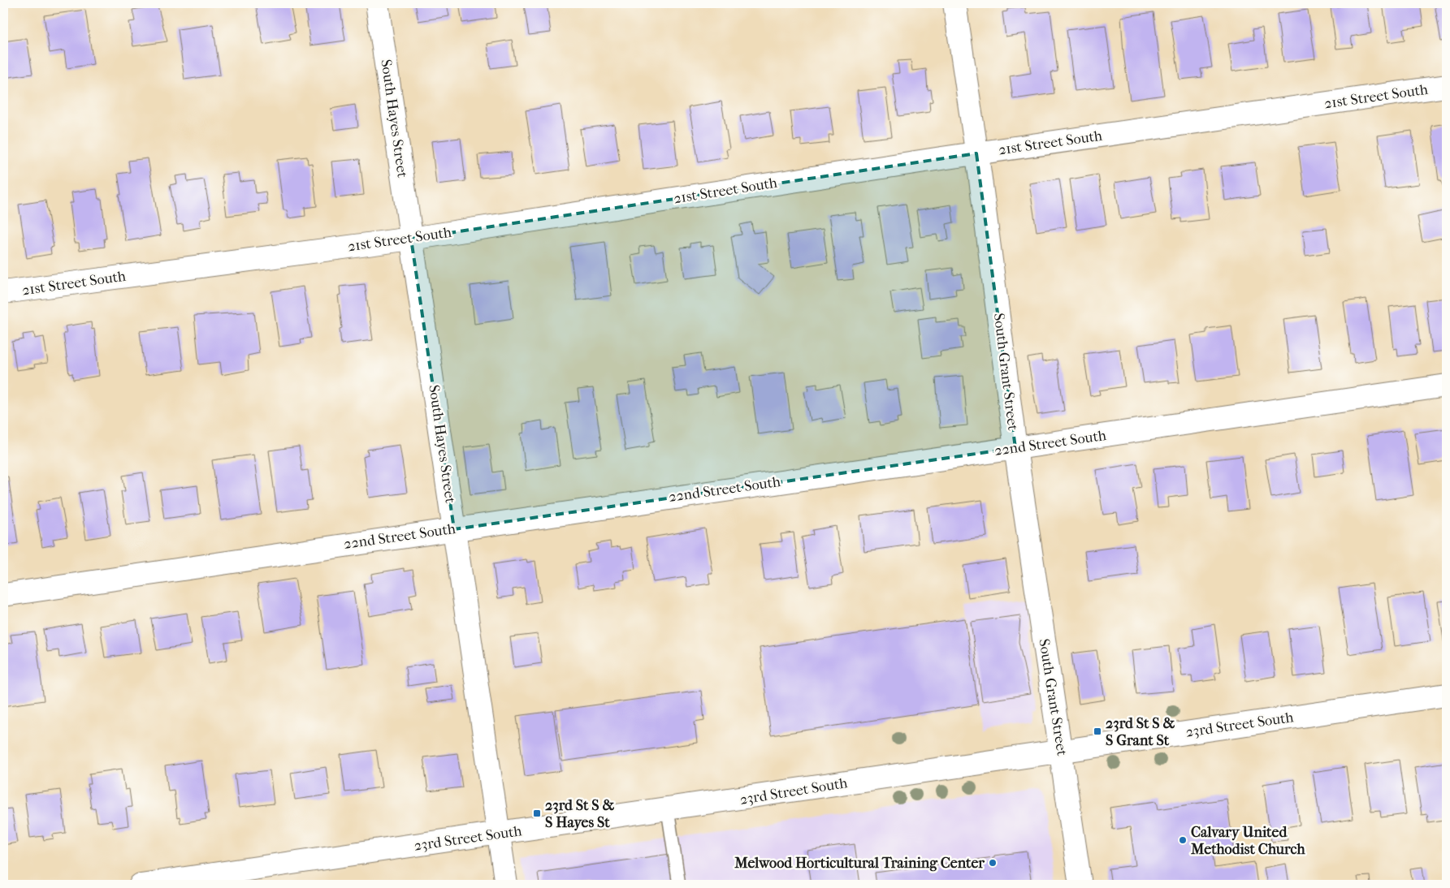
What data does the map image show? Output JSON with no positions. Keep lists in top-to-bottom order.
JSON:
{
  "streets": {
    "street": [
      "21st Street South",
      "South Hayes Street",
      "South Grant Street",
      "22nd Street South",
      "23rd Street South"
    ]
  },
  "crossings": [
    ["21st Street South", "South Hayes Street"],
    ["21st Street South", "South Grant Street"],
    ["South Hayes Street", "22nd Street South"],
    ["South Hayes Street", "23rd Street South"],
    ["South Grant Street", "22nd Street South"],
    ["South Grant Street", "23rd Street South"]
  ],
  "places": {
    "transit": ["23rd St S & S Grant St", "23rd St S & S Hayes St"],
    "other": ["Calvary United Methodist Church", "Melwood Horticultural Training Center"]
  }
}
